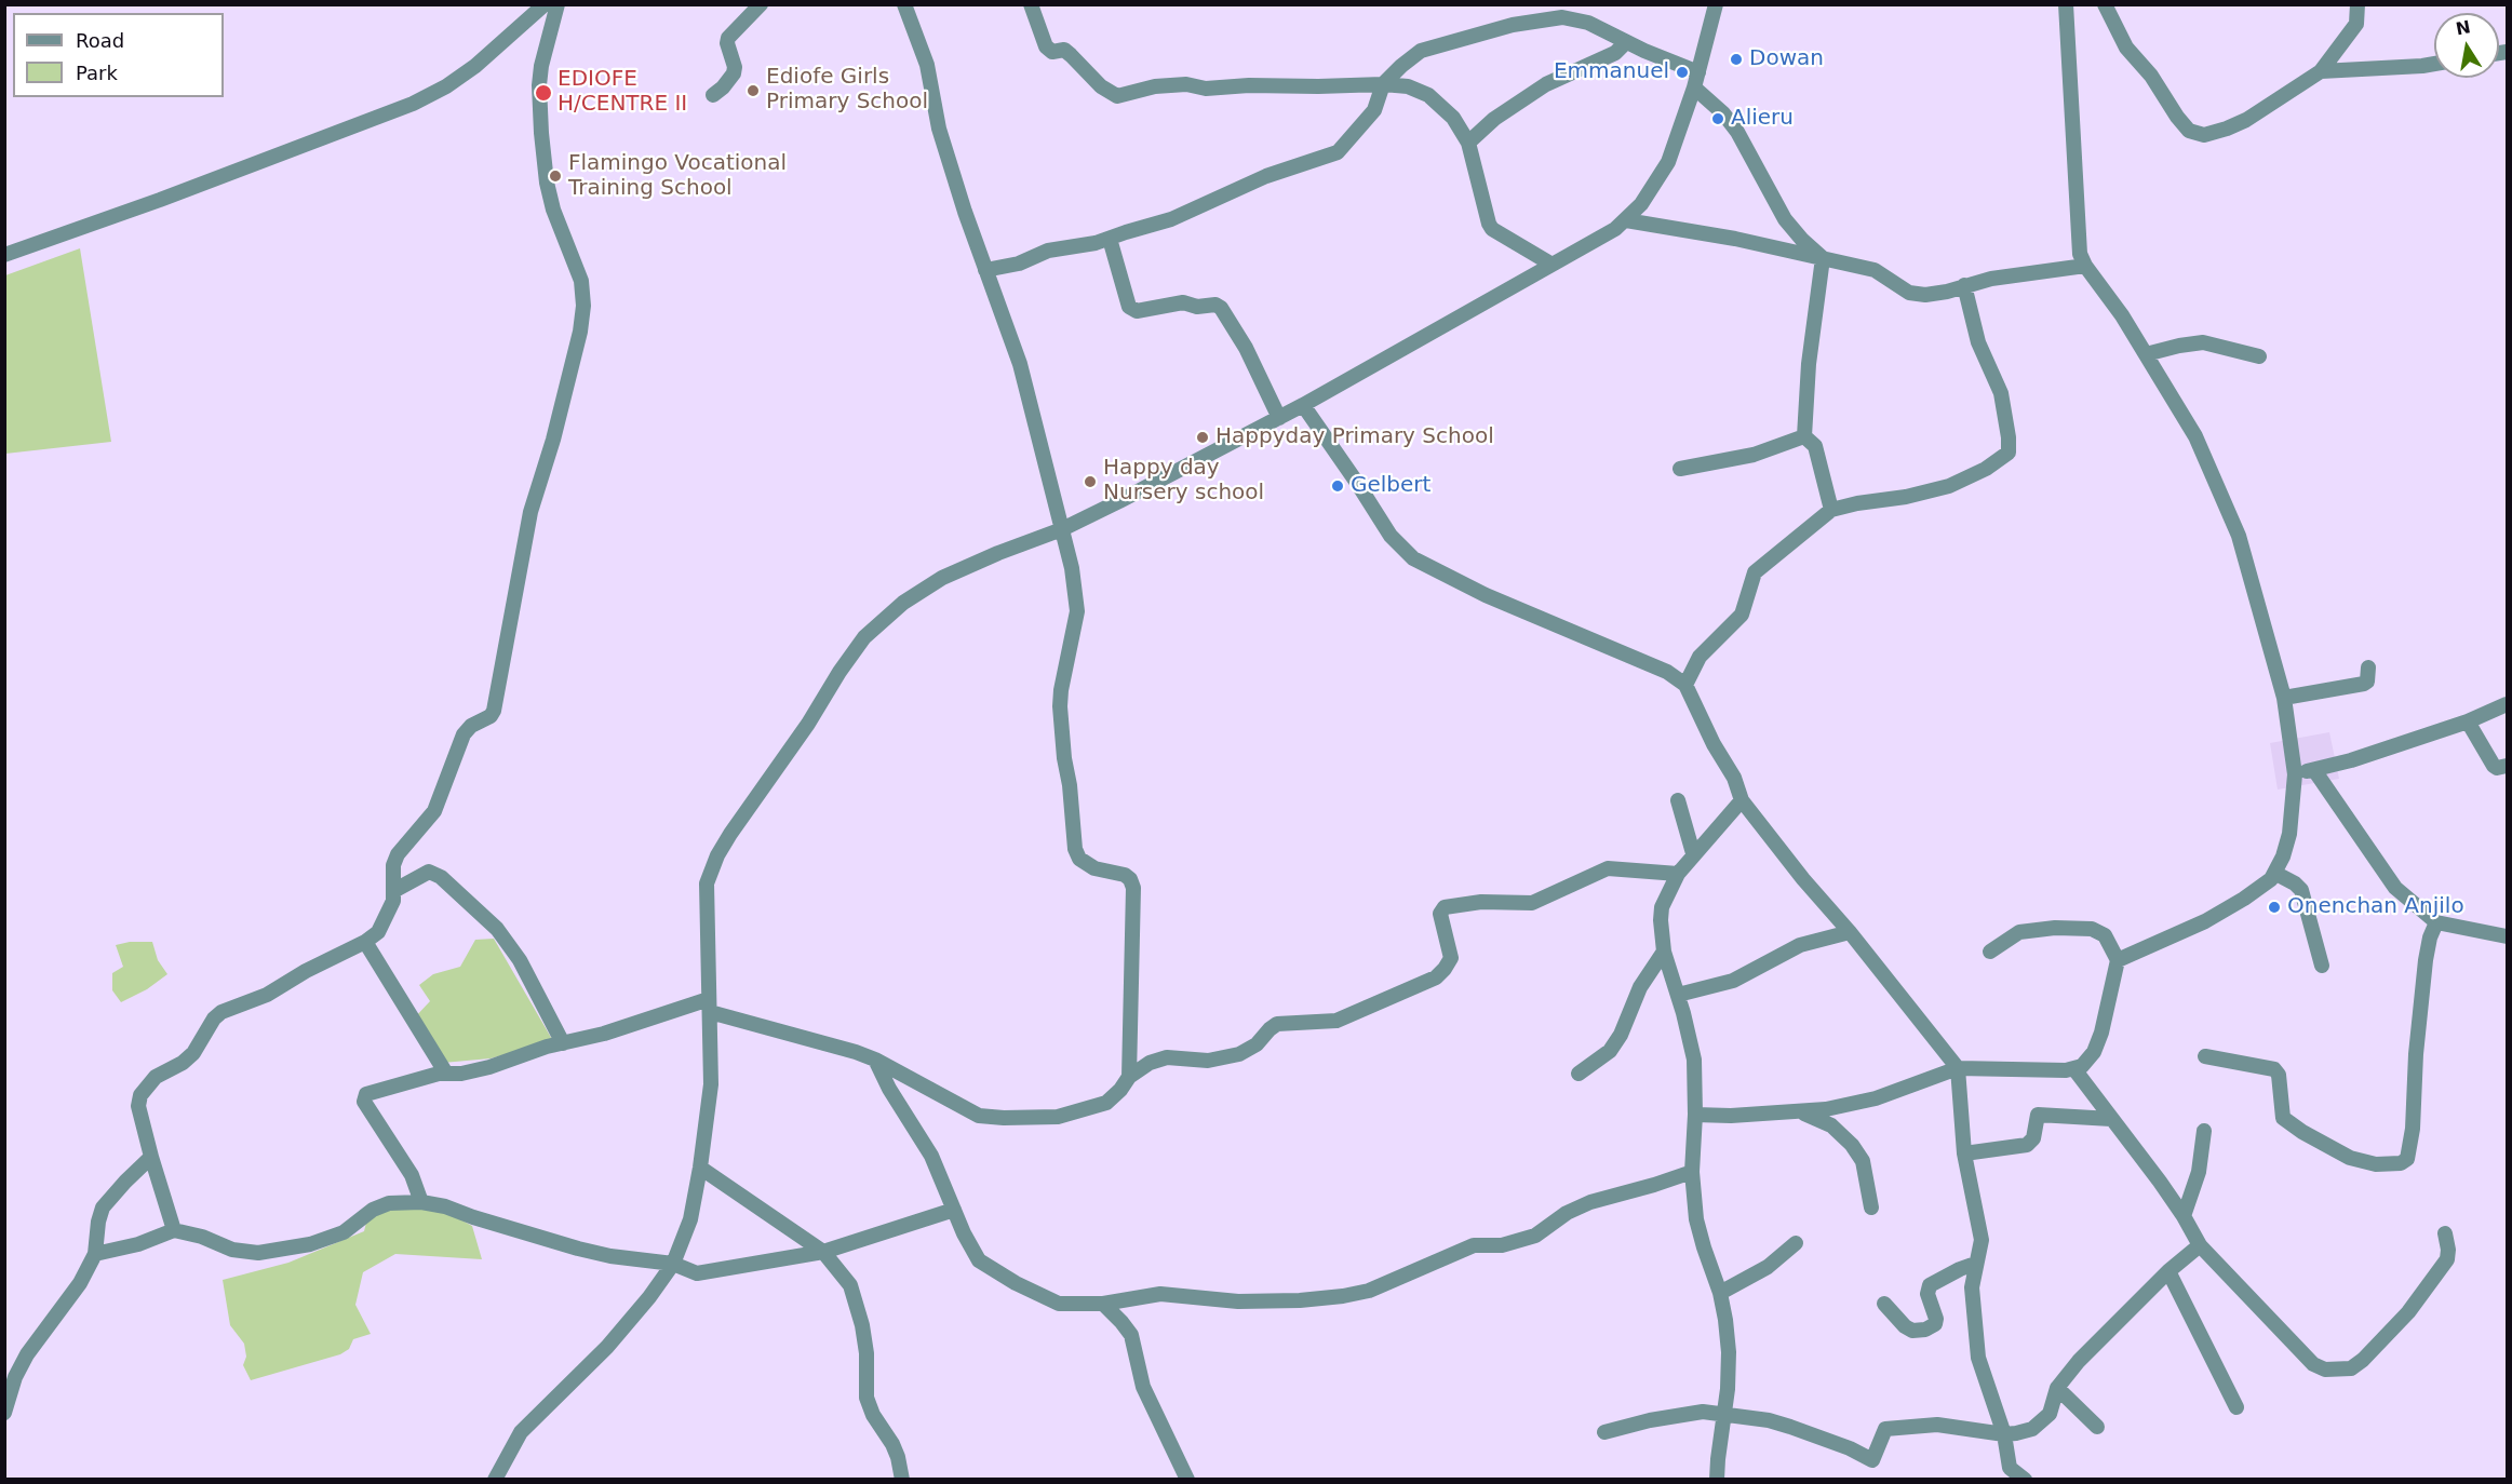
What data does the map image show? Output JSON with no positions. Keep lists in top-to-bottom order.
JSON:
{
  "places": [
    "Dowan",
    "Emmanuel",
    "Ediofe Girls Primary School",
    "EDIOFE H/CENTRE II",
    "Alieru",
    "Flamingo Vocational Training School",
    "Happyday Primary School",
    "Happy day Nursery school",
    "Gelbert",
    "Onenchan Anjilo"
  ],
  "legend": ["Road", "Park"],
  "north": "top"
}
